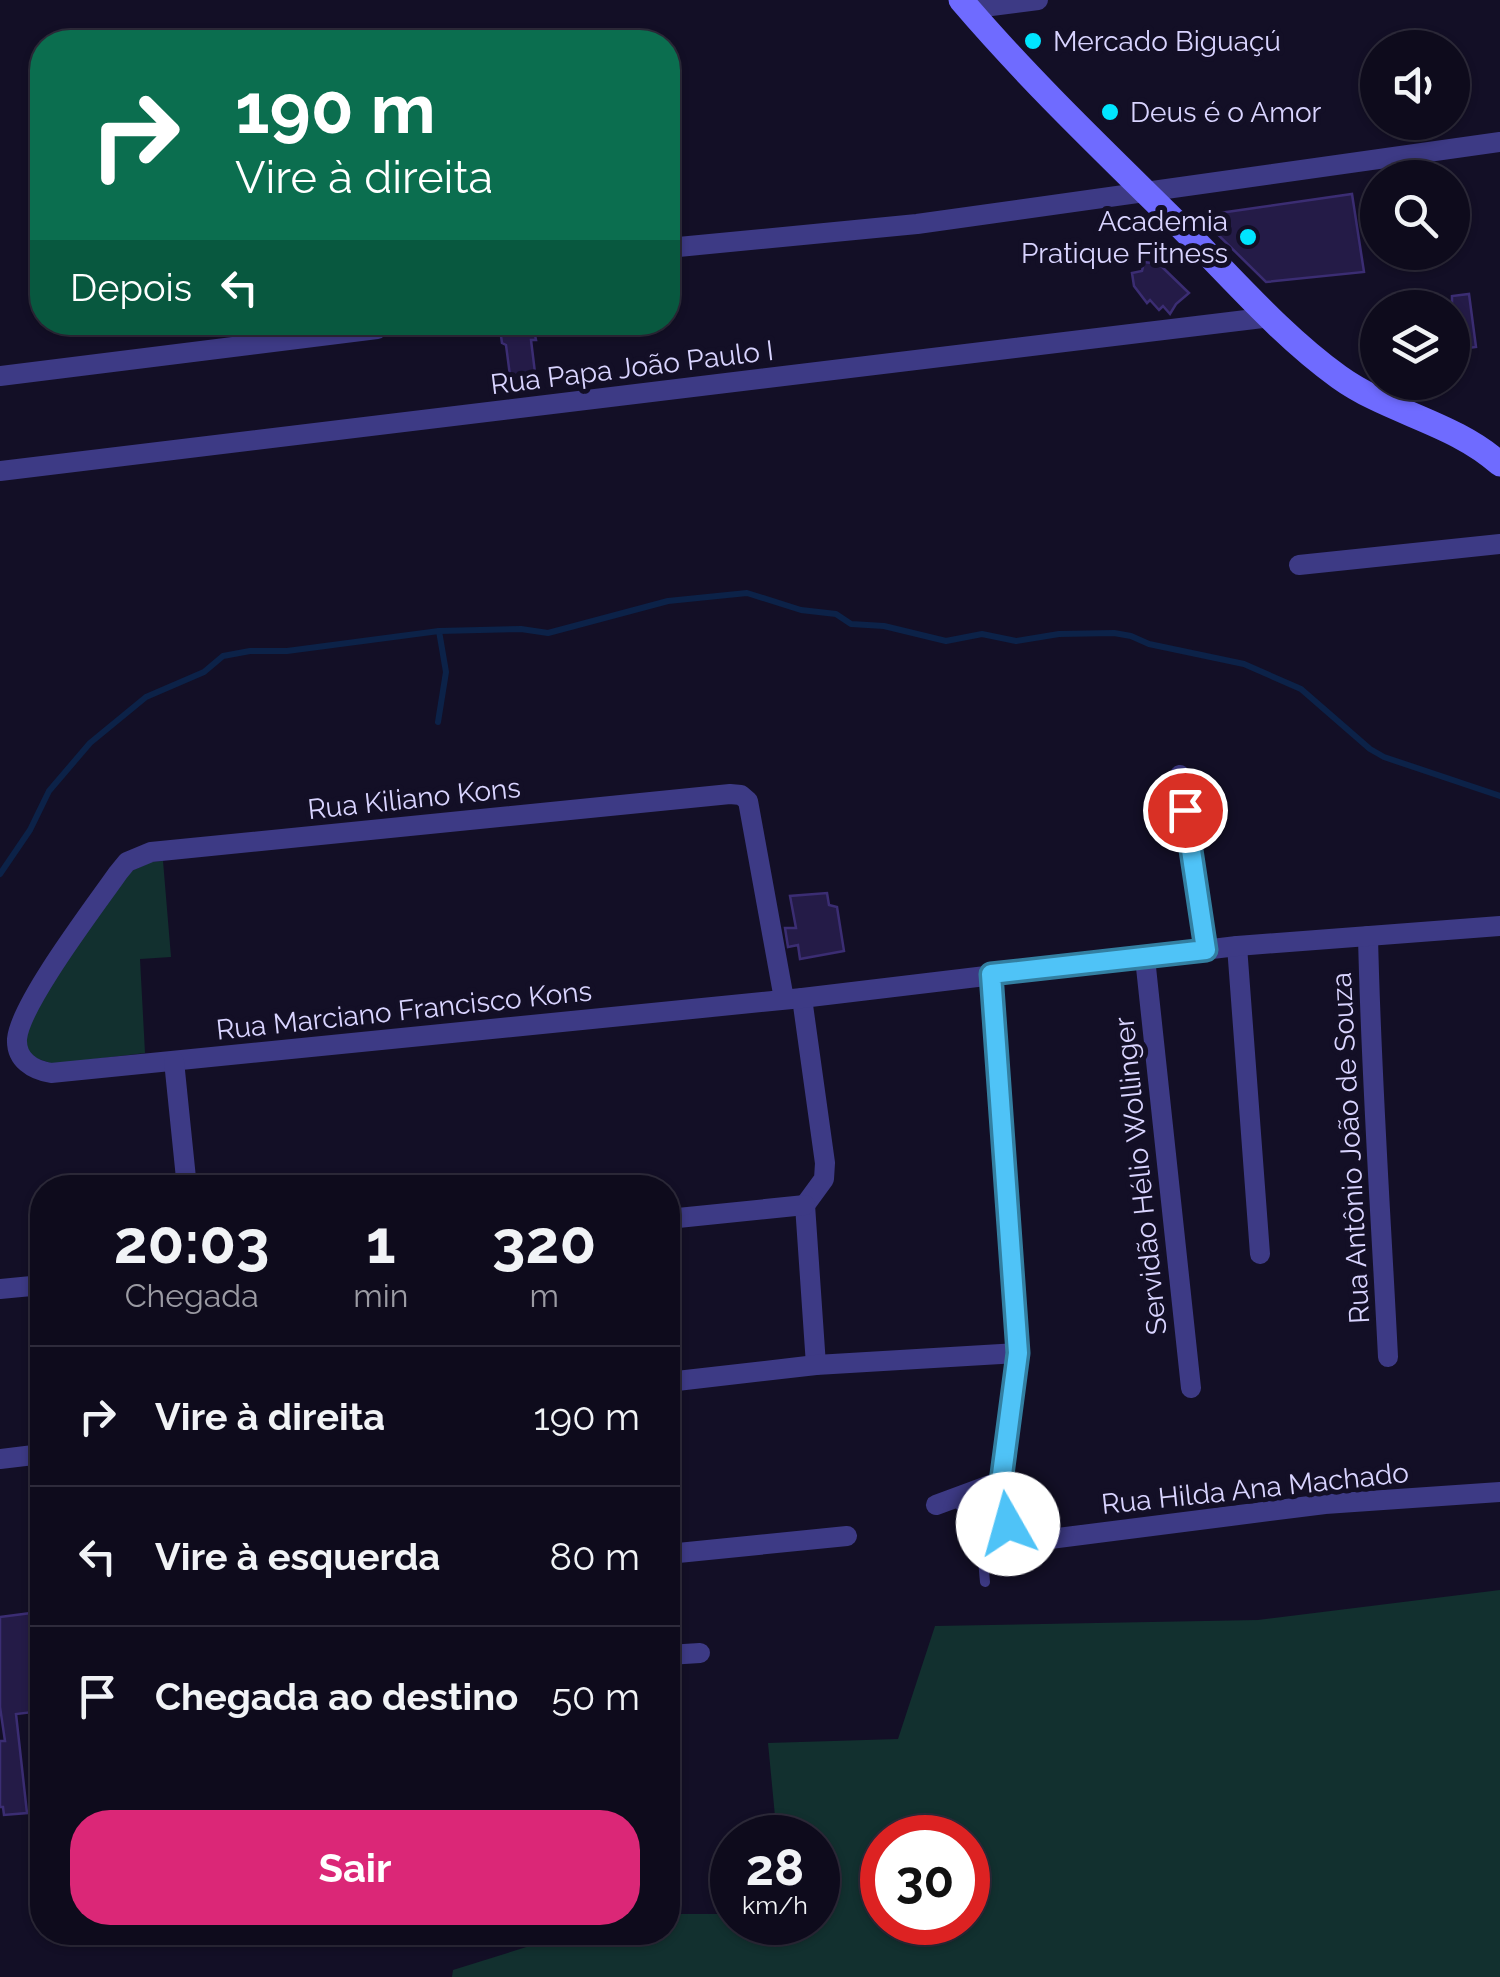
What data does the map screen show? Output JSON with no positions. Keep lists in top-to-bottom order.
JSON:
{
  "streets": {
    "street": [
      "Rua Papa João Paulo I",
      "Rua Kiliano Kons",
      "Rua Marciano Francisco Kons",
      "Rua Antônio João de Souza",
      "Servidão Hélio Wollinger",
      "Rua Hilda Ana Machado"
    ]
  },
  "crossings": [
    ["Rua Kiliano Kons", "Rua Marciano Francisco Kons"],
    ["Rua Marciano Francisco Kons", "Rua Antônio João de Souza"],
    ["Rua Marciano Francisco Kons", "Servidão Hélio Wollinger"]
  ],
  "places": ["Mercado Biguaçú", "Deus é o Amor", "Academia Pratique Fitness"],
  "page": {
    "turn": ["190 m", "Vire à direita"],
    "then": "Depois",
    "eta": [
      "20:03",
      "Chegada",
      "1",
      "min",
      "320",
      "m"
    ],
    "list": [
      {
        "name": "Vire à direita",
        "value": "190 m"
      },
      {
        "name": "Vire à esquerda",
        "value": "80 m"
      },
      {
        "name": "Chegada ao destino",
        "value": "50 m"
      }
    ],
    "buttons": "Sair",
    "speed": "28 km/h",
    "limit": "30"
  }
}
